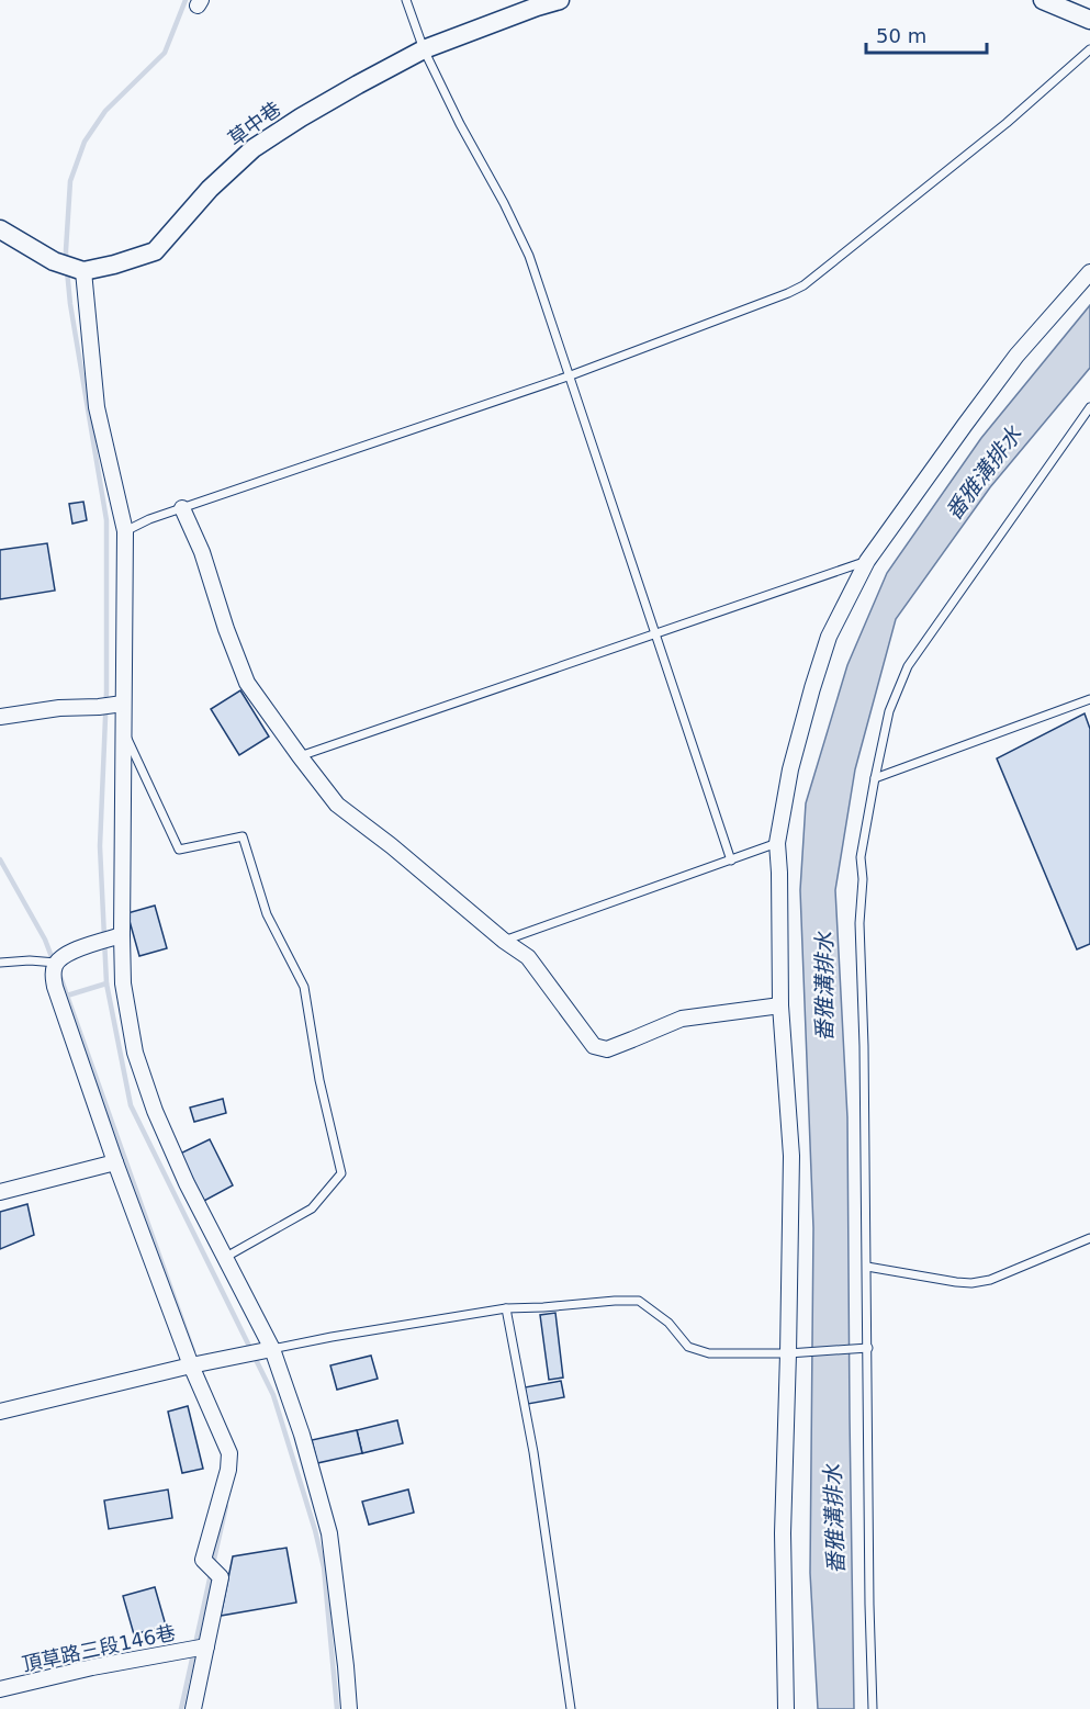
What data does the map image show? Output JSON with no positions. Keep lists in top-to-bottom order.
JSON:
{
  "streets": {
    "street": ["草中巷", "頂草路三段146巷"]
  },
  "water": ["番雅溝排水"],
  "scale_bar": "50 m"
}
